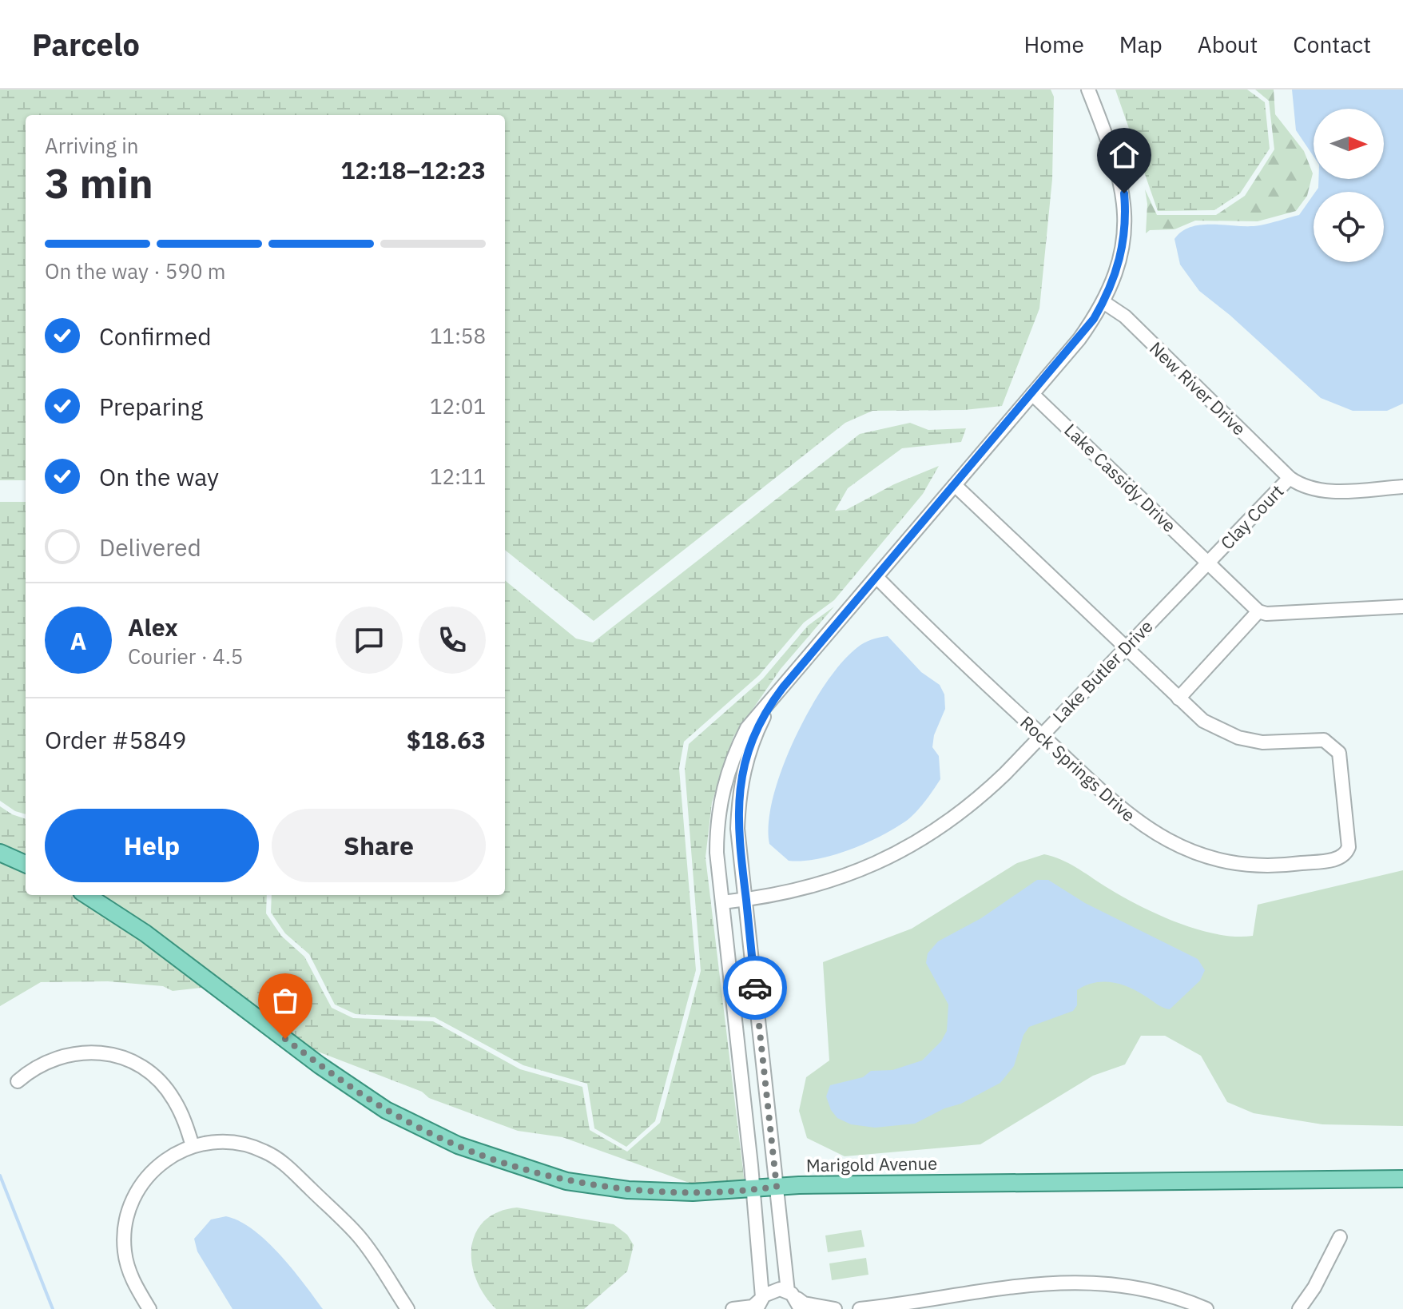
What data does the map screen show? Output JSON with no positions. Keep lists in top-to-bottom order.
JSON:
{
  "streets": {
    "main road": ["Marigold Avenue"],
    "street": [
      "New River Drive",
      "Lake Cassidy Drive",
      "Clay Court",
      "Lake Butler Drive",
      "Rock Springs Drive"
    ]
  },
  "crossings": [
    ["New River Drive", "Clay Court"],
    ["Lake Cassidy Drive", "Clay Court"],
    ["Lake Cassidy Drive", "Lake Butler Drive"],
    ["Clay Court", "Lake Butler Drive"],
    ["Lake Butler Drive", "Rock Springs Drive"]
  ],
  "north": "right",
  "page": {
    "header": "Parcelo",
    "nav": [
      "Home",
      "Map",
      "About",
      "Contact"
    ],
    "heading": ["3 min", "Arriving in", "12:18–12:23"],
    "panel": [
      "Alex",
      "Courier · 4.5",
      "Order #5849",
      "$18.63"
    ],
    "bar": "On the way · 590 m",
    "list": [
      ["Confirmed", "11:58"],
      ["Preparing", "12:01"],
      ["On the way", "12:11"],
      "Delivered"
    ],
    "round": "A",
    "buttons": ["Help", "Share"]
  }
}
